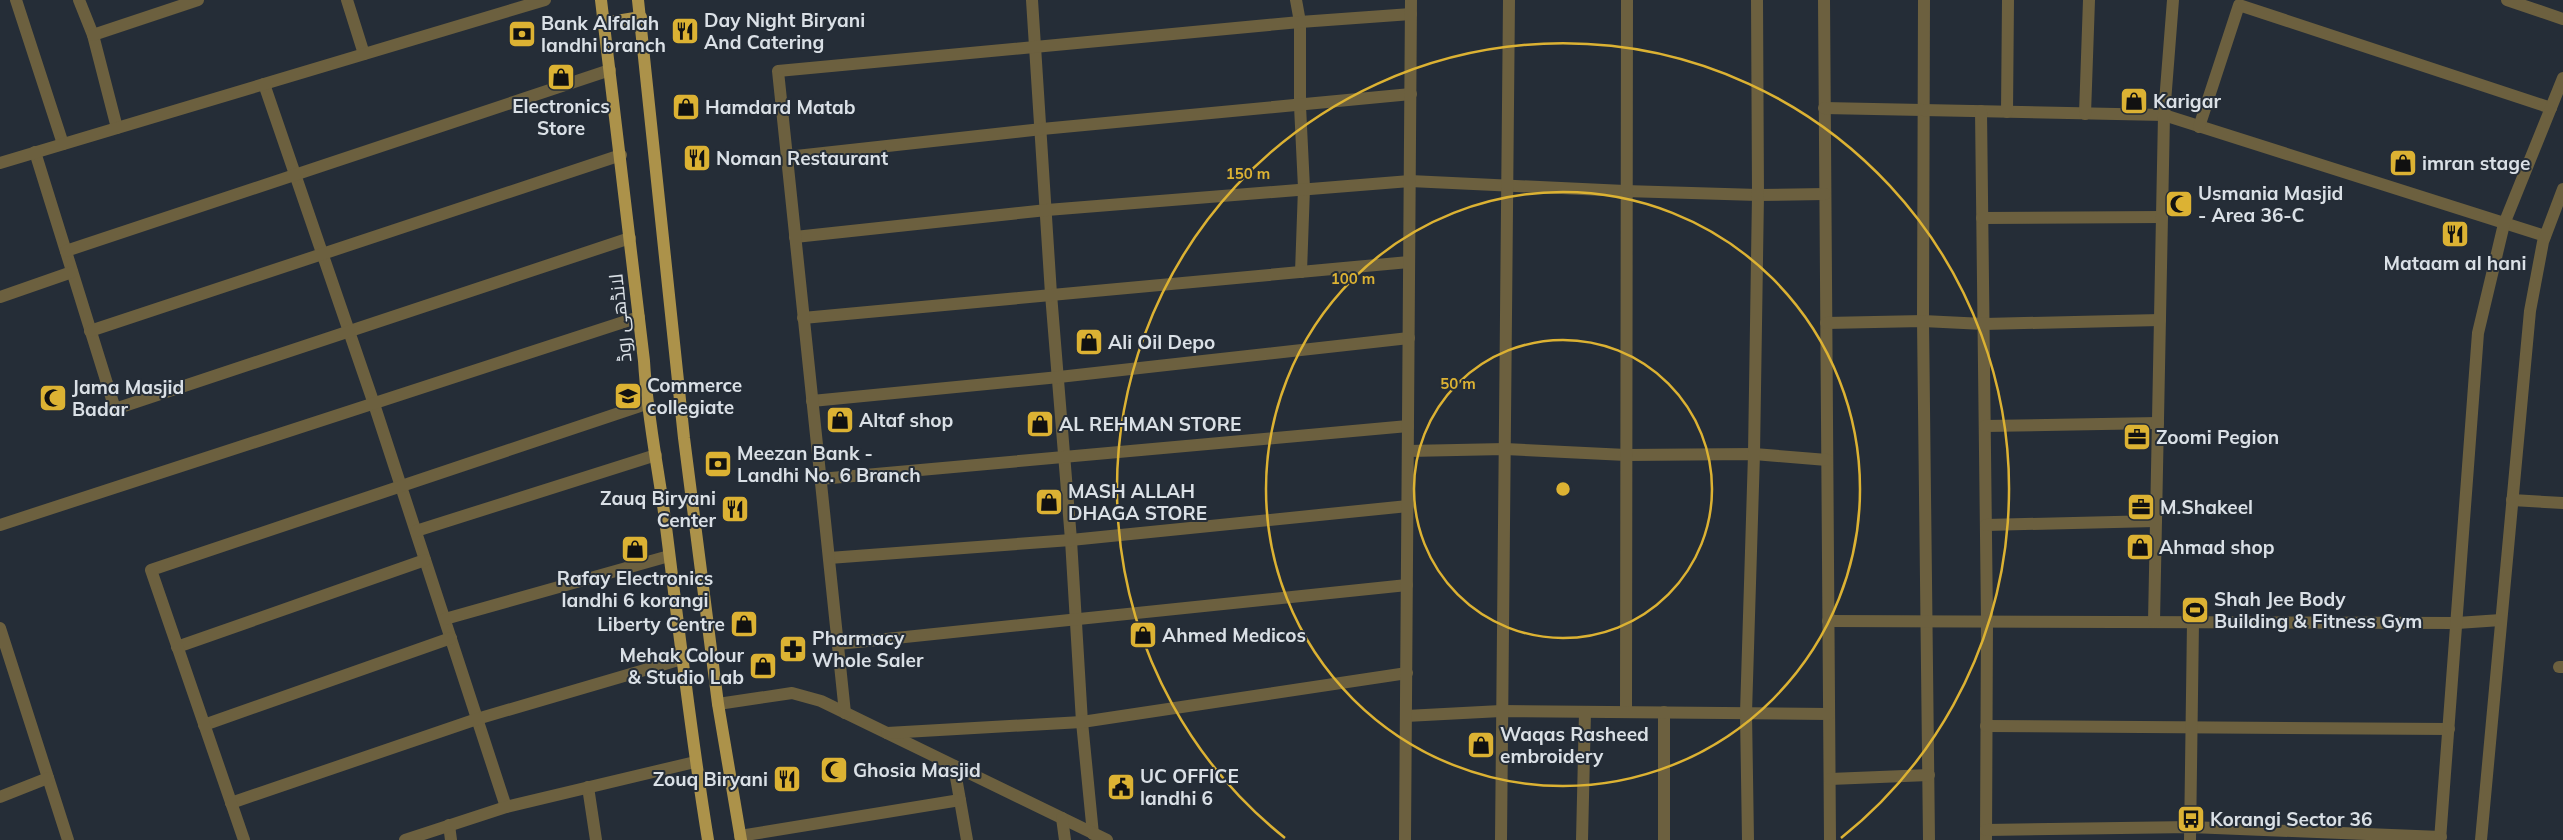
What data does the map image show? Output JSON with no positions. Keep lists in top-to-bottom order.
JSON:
{
  "streets": {
    "main road": ["لانڈھی روڈ"]
  },
  "places": {
    "restaurant": [
      "Day Night Biryani And Catering",
      "Noman Restaurant",
      "Mataam al hani",
      "Zauq Biryani Center",
      "Zouq Biryani"
    ],
    "bank": ["Bank Alfalah landhi branch", "Meezan Bank - Landhi No. 6 Branch"],
    "shop": [
      "Electronics Store",
      "Karigar",
      "Hamdard Matab",
      "imran stage",
      "Ali Oil Depo",
      "Altaf shop",
      "AL REHMAN STORE",
      "MASH ALLAH DHAGA STORE",
      "Ahmad shop",
      "Rafay Electronics landhi 6 korangi",
      "Liberty Centre",
      "Ahmed Medicos",
      "Mehak Colour & Studio Lab",
      "Waqas Rasheed embroidery"
    ],
    "mosque": ["Usmania Masjid - Area 36-C", "Jama Masjid Badar", "Ghosia Masjid"],
    "school or university": ["Commerce collegiate"],
    "office": ["Zoomi Pegion", "M.Shakeel"],
    "sports": ["Shah Jee Body Building & Fitness Gym"],
    "pharmacy": ["Pharmacy Whole Saler"],
    "public building": ["UC OFFICE landhi 6"],
    "bus stop": ["Korangi Sector 36"]
  },
  "rings": ["150 m", "100 m", "50 m"]
}
